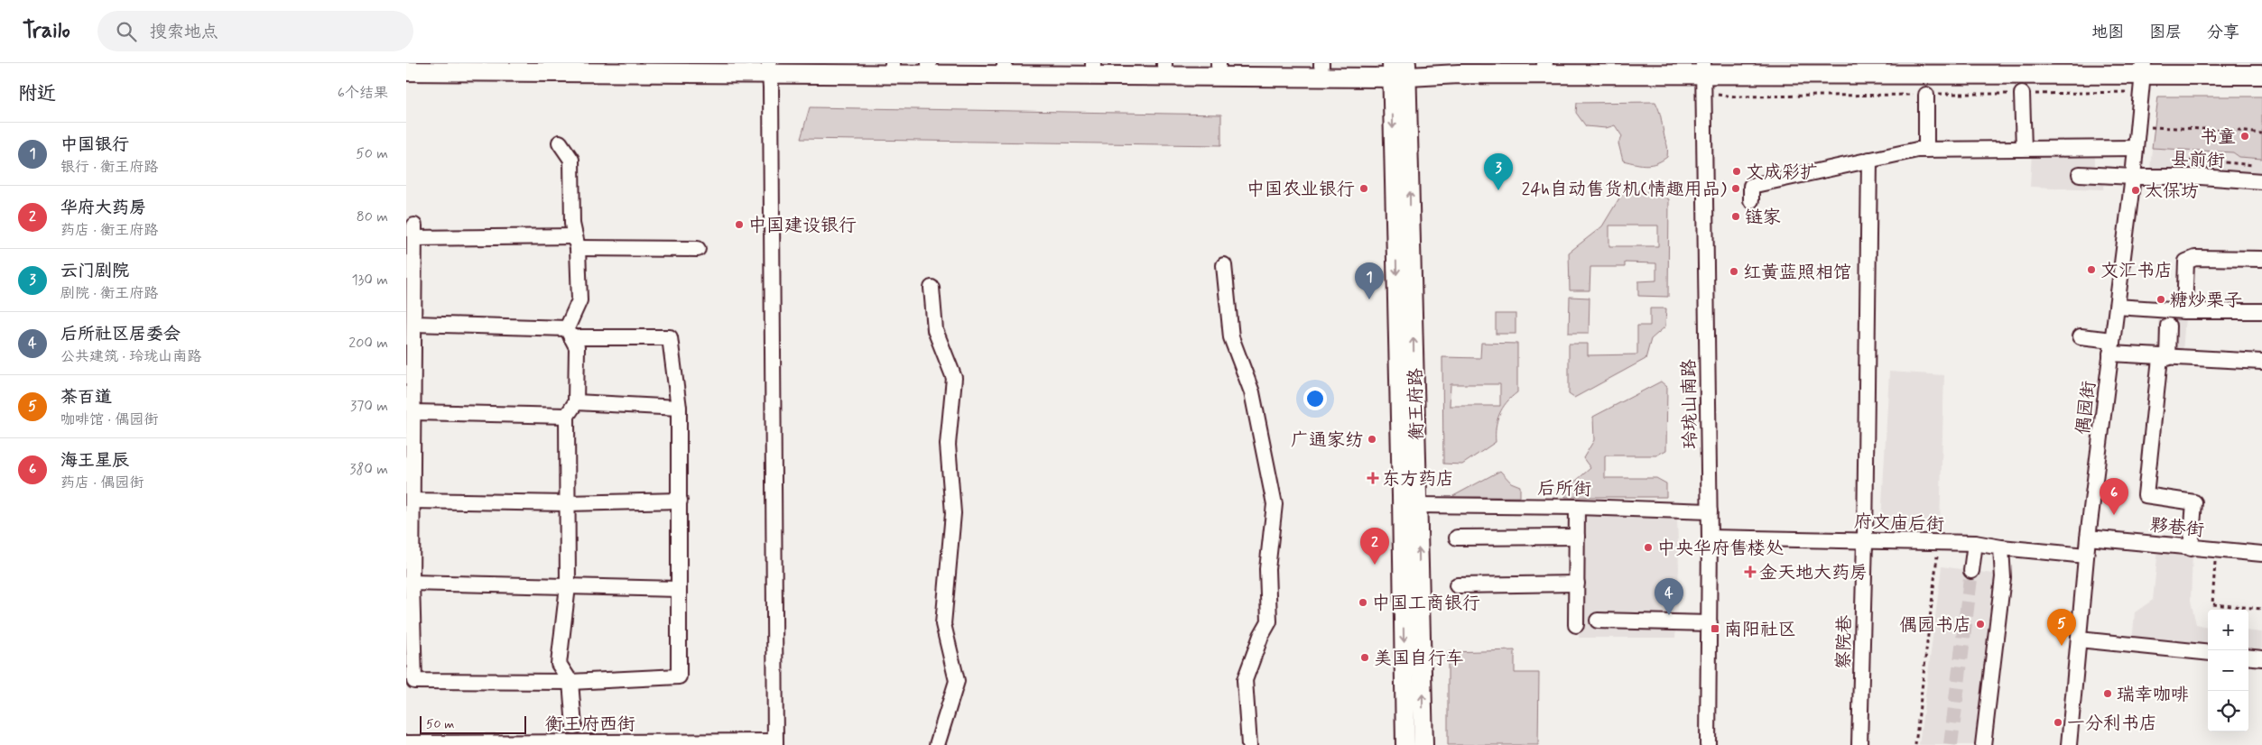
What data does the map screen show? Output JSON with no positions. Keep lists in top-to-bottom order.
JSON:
{
  "streets": {
    "main road": ["衡王府路"],
    "street": [
      "县前街",
      "玲珑山南路",
      "偶园街",
      "后所街",
      "府文庙后街",
      "夥巷街",
      "察院巷",
      "衡王府西街"
    ]
  },
  "crossings": [
    ["县前街", "偶园街"],
    ["衡王府路", "后所街"],
    ["玲珑山南路", "后所街"],
    ["玲珑山南路", "府文庙后街"],
    ["偶园街", "府文庙后街"],
    ["偶园街", "夥巷街"],
    ["府文庙后街", "察院巷"]
  ],
  "places": {
    "other": [
      "书童",
      "文成彩扩",
      "中国农业银行",
      "24h自动售货机(情趣用品)",
      "太保坊",
      "链家",
      "中国建设银行",
      "文汇书店",
      "红黄蓝照相馆",
      "糖炒栗子",
      "广通家纺",
      "中央华府售楼处",
      "中国工商银行",
      "偶园书店",
      "美国自行车",
      "瑞幸咖啡",
      "一分利书店"
    ],
    "health": ["东方药店", "金天地大药房"],
    "transit": ["南阳社区"]
  },
  "scale_bar": "50 m",
  "page": {
    "header": "Trailo",
    "search": "搜索地点",
    "nav": ["地图", "图层", "分享"],
    "heading": ["附近", "6个结果"],
    "list": [
      {
        "mark": "1",
        "name": "中国银行",
        "note": "银行 · 衡王府路",
        "value": "50 m"
      },
      {
        "mark": "2",
        "name": "华府大药房",
        "note": "药店 · 衡王府路",
        "value": "80 m"
      },
      {
        "mark": "3",
        "name": "云门剧院",
        "note": "剧院 · 衡王府路",
        "value": "130 m"
      },
      {
        "mark": "4",
        "name": "后所社区居委会",
        "note": "公共建筑 · 玲珑山南路",
        "value": "200 m"
      },
      {
        "mark": "5",
        "name": "茶百道",
        "note": "咖啡馆 · 偶园街",
        "value": "370 m"
      },
      {
        "mark": "6",
        "name": "海王星辰",
        "note": "药店 · 偶园街",
        "value": "380 m"
      }
    ],
    "pins": [
      "3",
      "1",
      "6",
      "2",
      "4",
      "5"
    ],
    "map_buttons": ["+", "−"],
    "scale": "50 m"
  }
}
